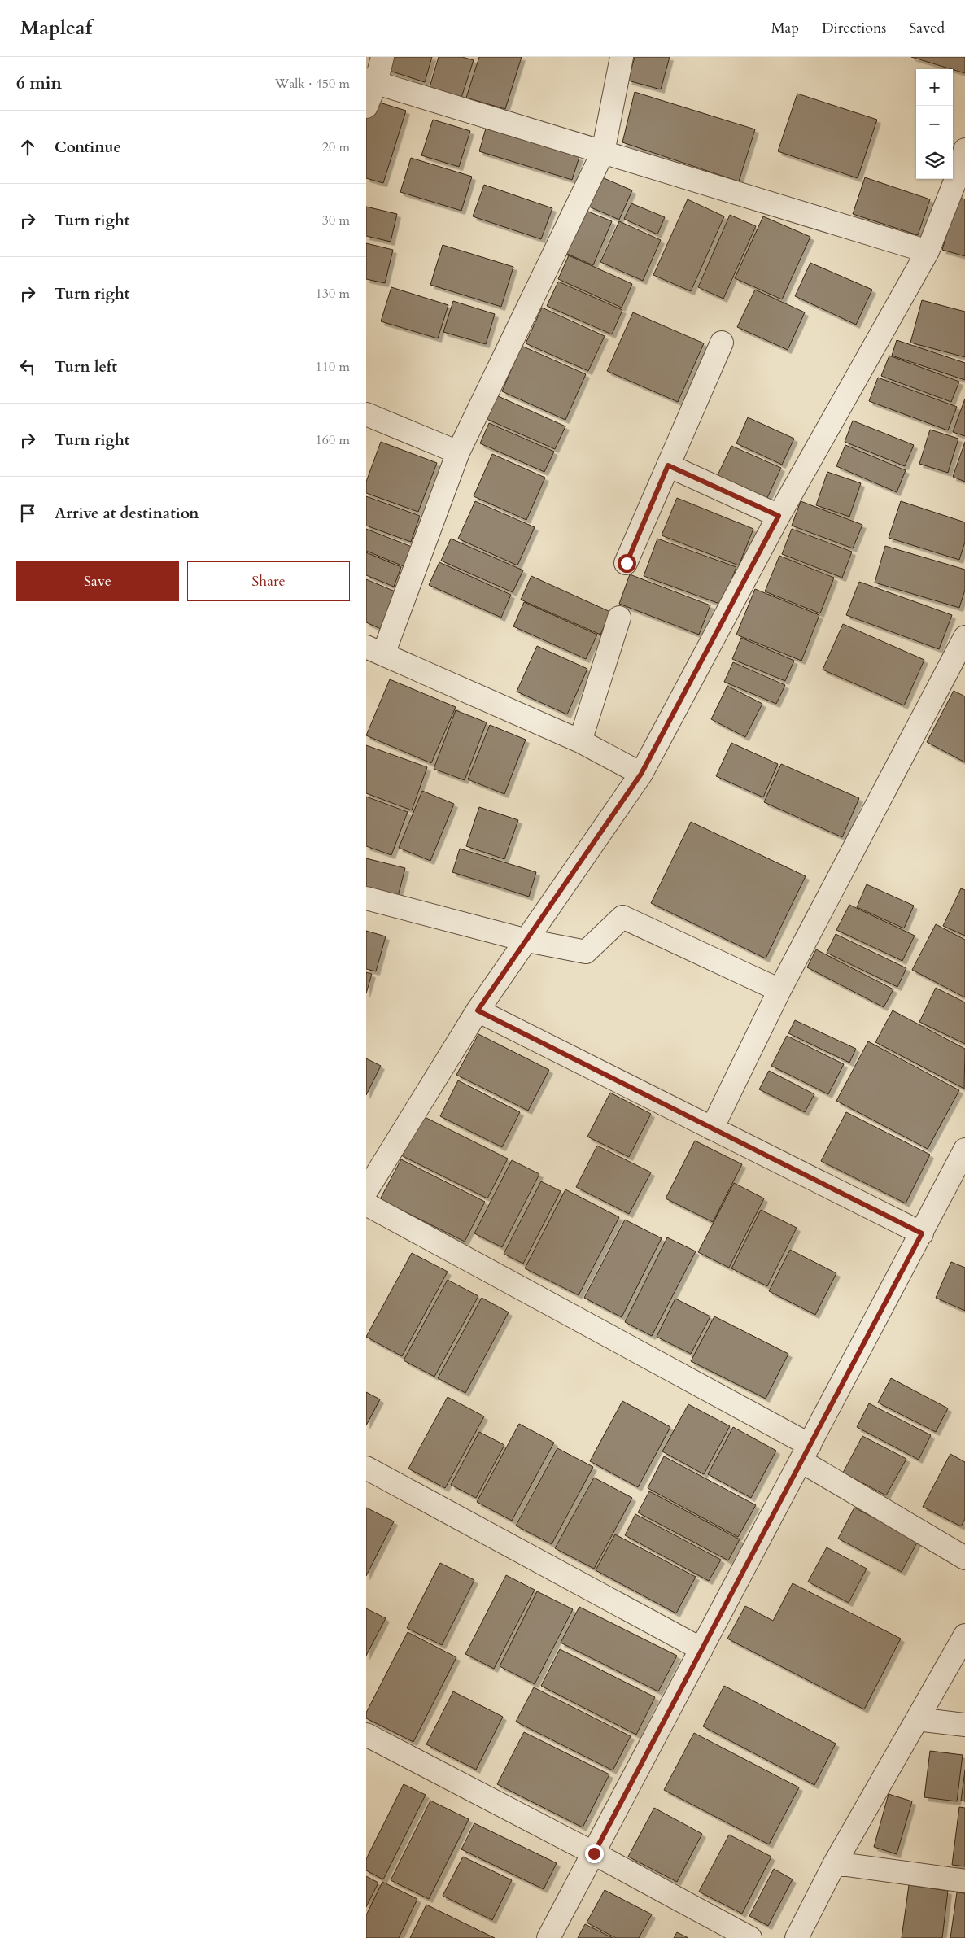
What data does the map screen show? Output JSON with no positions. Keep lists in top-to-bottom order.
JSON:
{
  "page": {
    "header": "Mapleaf",
    "nav": ["Map", "Directions", "Saved"],
    "heading": ["6 min", "Walk · 450 m"],
    "map_buttons": ["+", "−"],
    "list": [
      ["Continue", "20 m"],
      ["Turn right", "30 m"],
      ["Turn right", "130 m"],
      ["Turn left", "110 m"],
      ["Turn right", "160 m"],
      "Arrive at destination"
    ],
    "buttons": ["Save", "Share"]
  }
}
